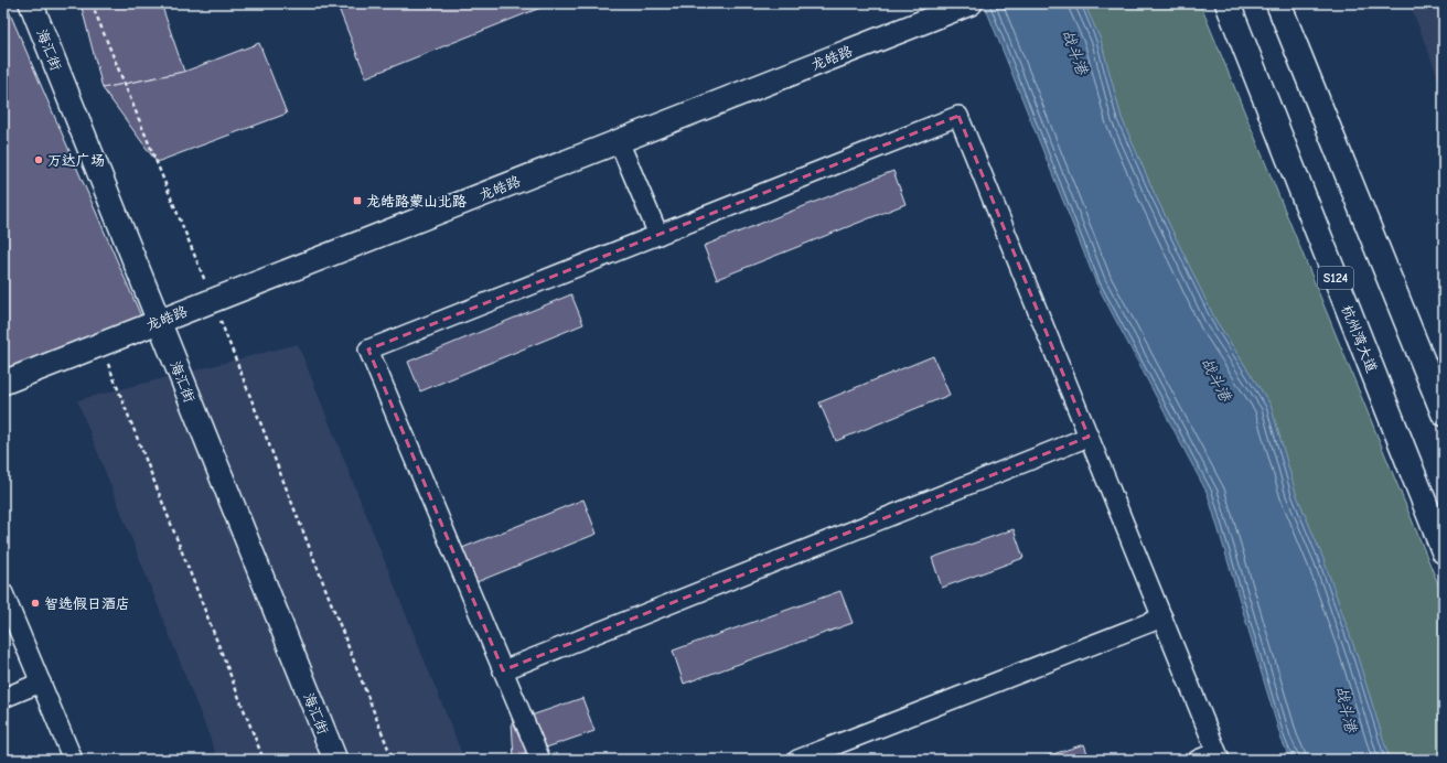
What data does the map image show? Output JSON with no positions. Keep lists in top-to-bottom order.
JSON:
{
  "streets": {
    "main road": ["S124", "杭州湾大道"],
    "street": ["海汇街", "龙皓路"]
  },
  "crossings": [
    ["海汇街", "龙皓路"]
  ],
  "water": ["战斗港"],
  "places": {
    "other": ["万达广场", "智选假日酒店"],
    "transit": ["龙皓路蒙山北路"]
  }
}
